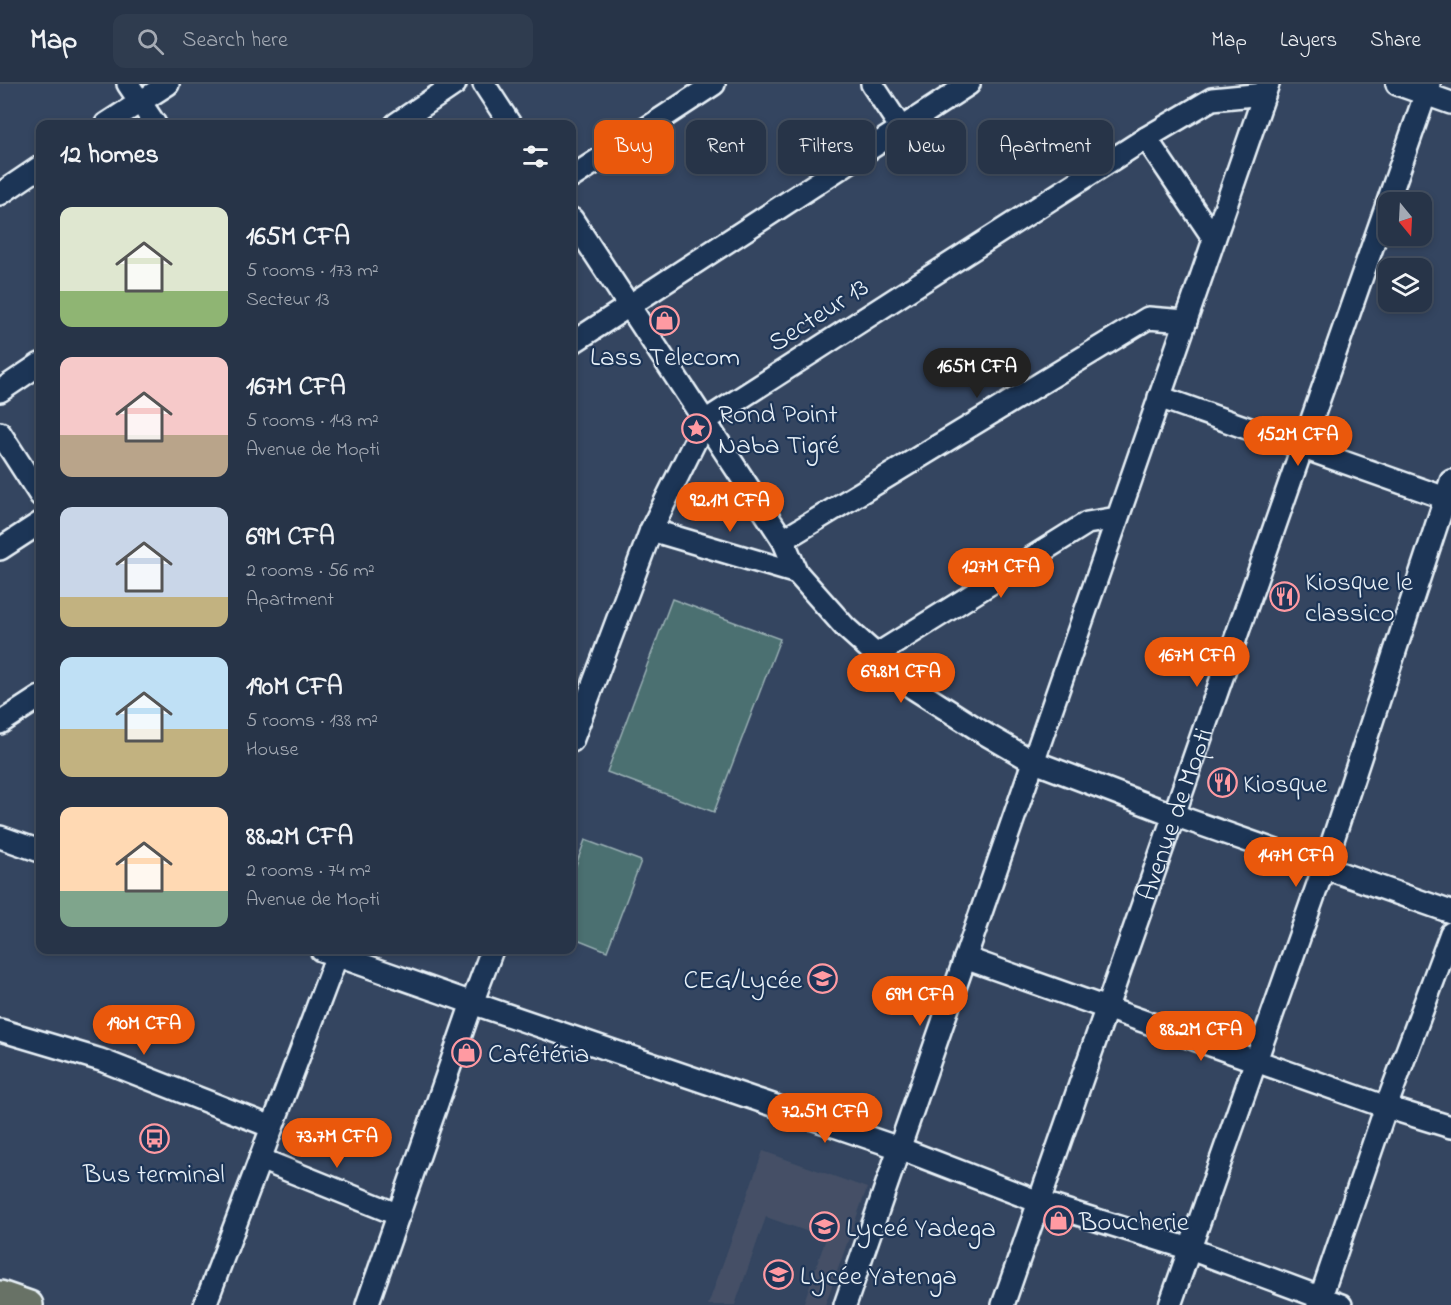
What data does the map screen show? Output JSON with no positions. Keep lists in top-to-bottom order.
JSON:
{
  "streets": {
    "street": ["Secteur 13", "Avenue de Mopti"]
  },
  "places": {
    "shop": ["Lass Telecom", "Cafétéria", "Boucherie"],
    "place": ["Rond Point Naba Tigré"],
    "restaurant": ["Kiosque le classico", "Kiosque"],
    "school or university": ["CEG/Lycée", "Lyceé Yadega", "Lycée Yatenga"],
    "bus stop": ["Bus terminal"]
  },
  "north": "bottom",
  "page": {
    "header": "Map",
    "search": "Search here",
    "nav": ["Map", "Layers", "Share"],
    "chip": [
      "Buy",
      "Rent",
      "Filters",
      "New",
      "Apartment"
    ],
    "heading": "12 homes",
    "list": [
      {
        "name": "165M CFA",
        "note": "5 rooms · 173 m² · Secteur 13"
      },
      {
        "name": "167M CFA",
        "note": "5 rooms · 143 m² · Avenue de Mopti"
      },
      {
        "name": "69M CFA",
        "note": "2 rooms · 56 m² · Apartment"
      },
      {
        "name": "190M CFA",
        "note": "5 rooms · 138 m² · House"
      },
      {
        "name": "88.2M CFA",
        "note": "2 rooms · 74 m² · Avenue de Mopti"
      }
    ],
    "price": [
      "165M CFA",
      "152M CFA",
      "92.1M CFA",
      "127M CFA",
      "167M CFA",
      "69.8M CFA",
      "147M CFA",
      "69M CFA",
      "190M CFA",
      "88.2M CFA",
      "72.5M CFA",
      "73.7M CFA"
    ]
  }
}
